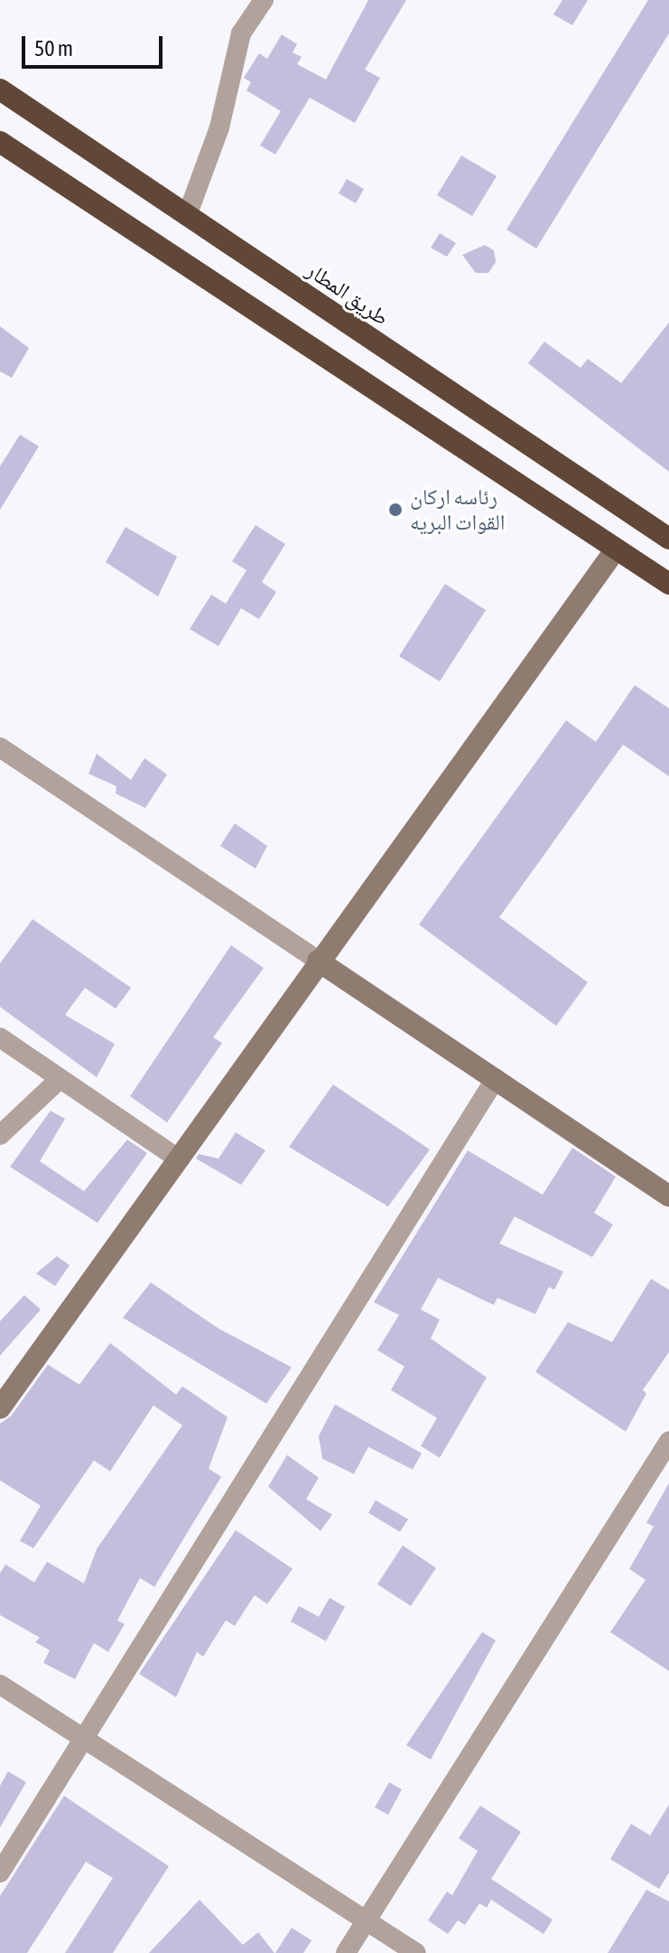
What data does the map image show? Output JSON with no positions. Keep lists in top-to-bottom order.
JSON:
{
  "streets": {
    "highway": ["طريق المطار"]
  },
  "places": ["رئاسه اركان القوات البريه"],
  "scale_bar": "50 m"
}
